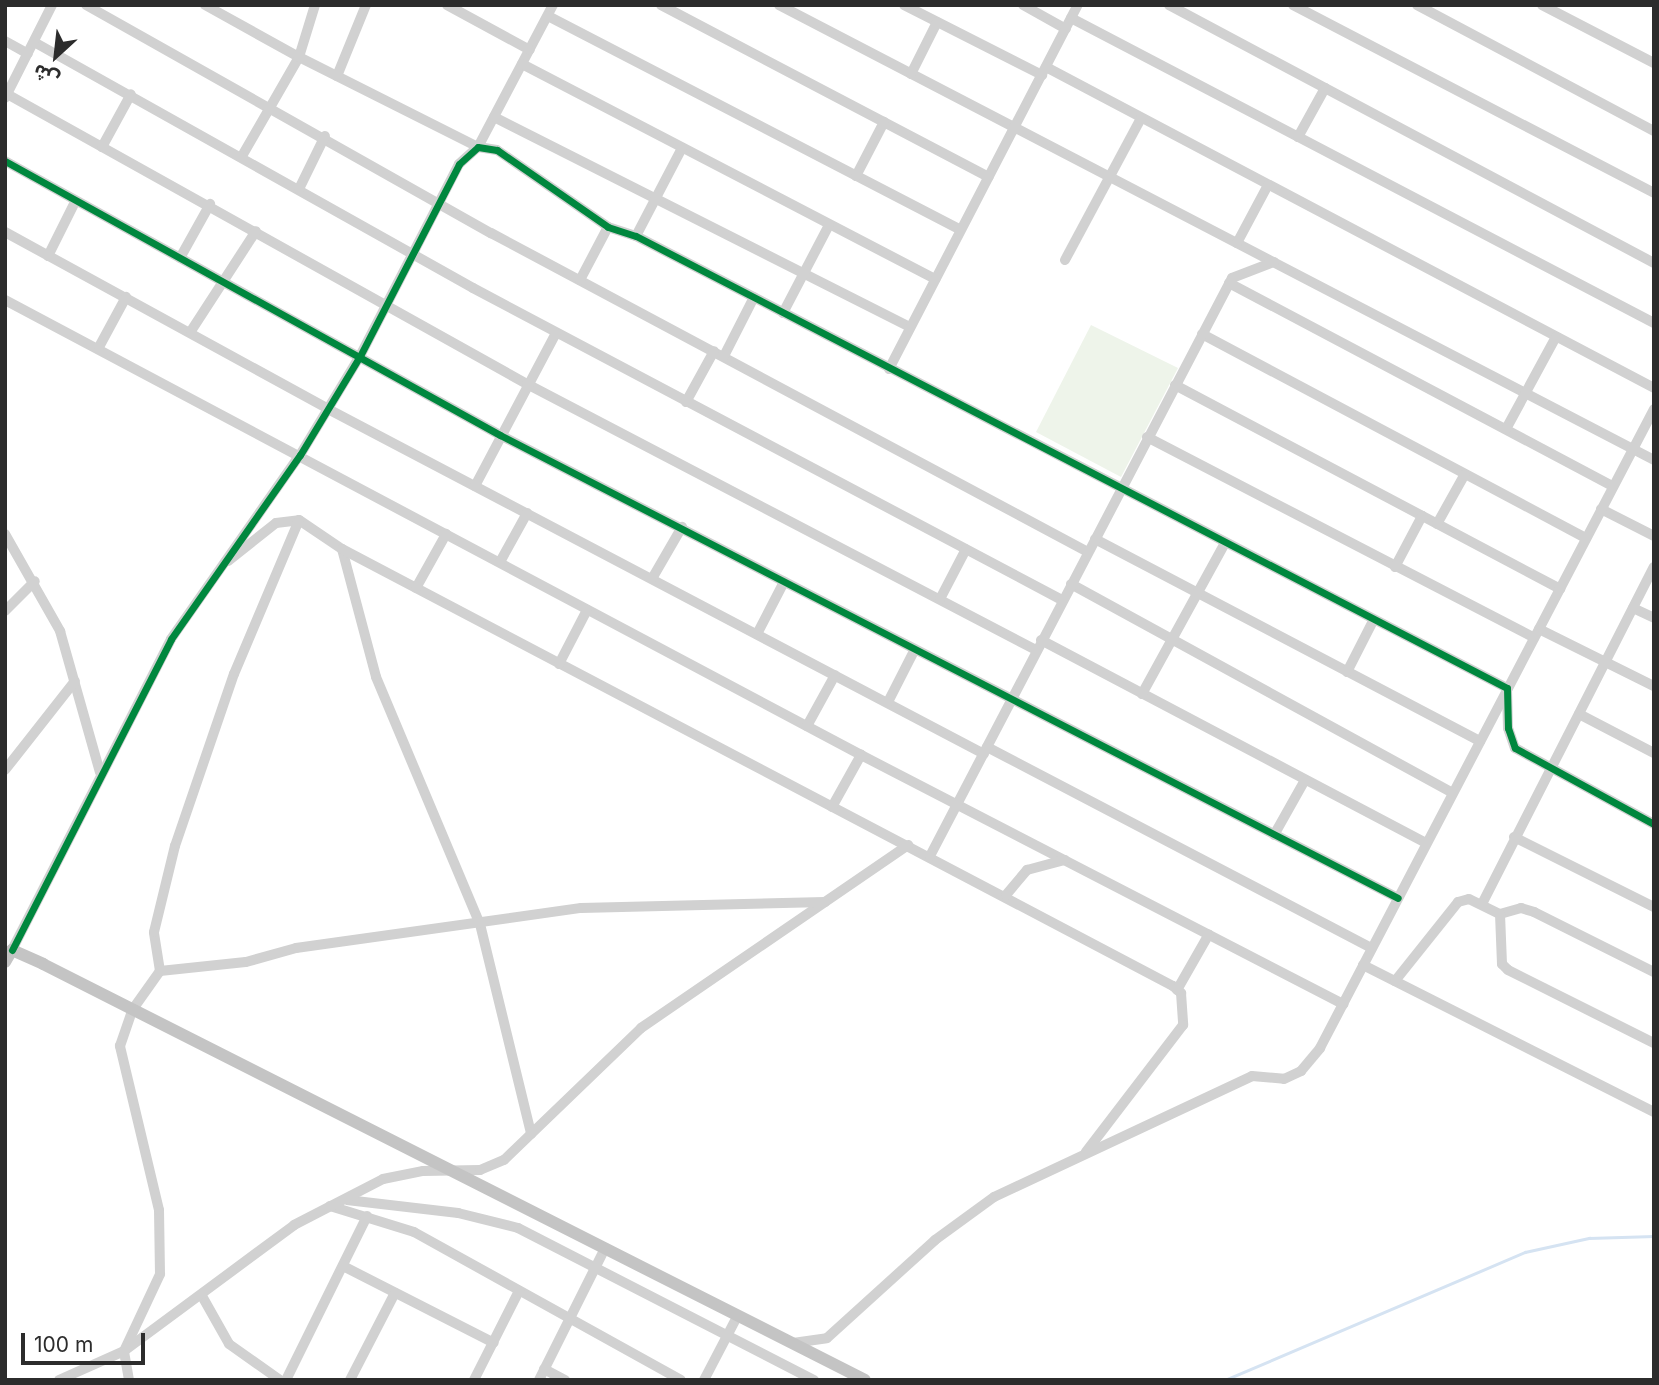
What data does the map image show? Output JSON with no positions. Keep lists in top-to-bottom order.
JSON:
{
  "scale_bar": "100 m",
  "north": "bottom left"
}
